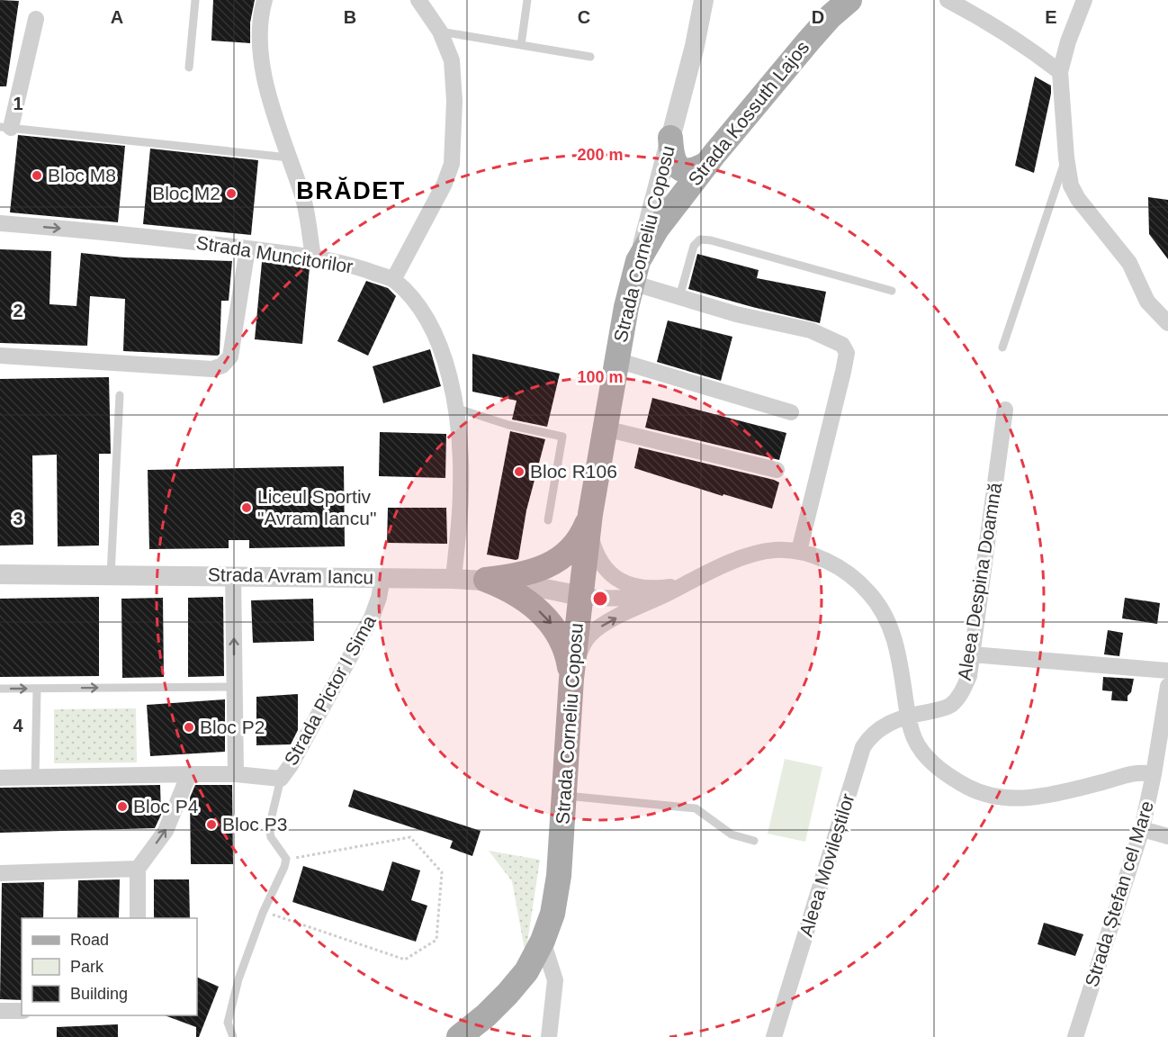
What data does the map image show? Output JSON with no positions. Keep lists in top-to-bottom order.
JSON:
{
  "streets": {
    "main road": ["Strada Kossuth Lajos", "Strada Corneliu Coposu"],
    "street": [
      "Strada Muncitorilor",
      "Strada Avram Iancu",
      "Aleea Despina Doamnă",
      "Strada Pictor I Sima",
      "Aleea Movileștilor",
      "Strada Ștefan cel Mare"
    ]
  },
  "crossings": [
    ["Strada Kossuth Lajos", "Strada Corneliu Coposu"],
    ["Strada Corneliu Coposu", "Strada Avram Iancu"],
    ["Strada Muncitorilor", "Strada Avram Iancu"],
    ["Strada Avram Iancu", "Strada Pictor I Sima"],
    ["Aleea Despina Doamnă", "Aleea Movileștilor"]
  ],
  "districts": ["BRĂDET"],
  "places": [
    "Bloc M8",
    "Bloc M2",
    "Bloc R106",
    "Liceul Sportiv \"Avram Iancu\"",
    "Bloc P2",
    "Bloc P4",
    "Bloc P3"
  ],
  "legend": ["Road", "Park", "Building"],
  "grid": {
    "columns": [
      "A",
      "B",
      "C",
      "D",
      "E"
    ],
    "rows": [
      "1",
      "2",
      "3",
      "4"
    ]
  },
  "rings": ["200 m", "100 m"]
}
